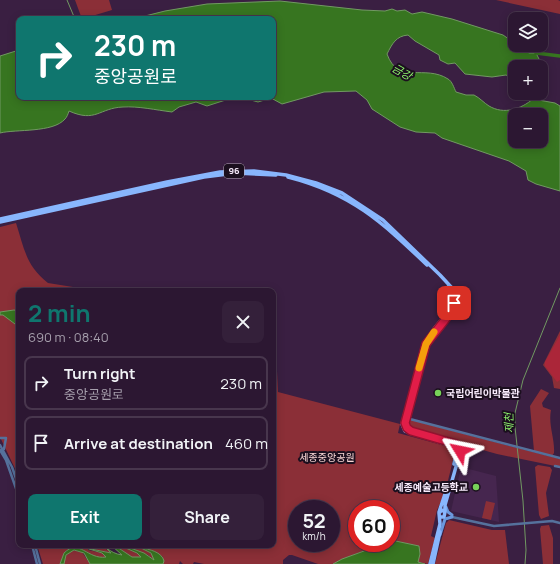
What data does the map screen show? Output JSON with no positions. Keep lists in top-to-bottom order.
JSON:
{
  "streets": {
    "main road": ["96"]
  },
  "water": ["금강", "제천"],
  "parks": ["세종중앙공원"],
  "places": ["국립어린이박물관", "세종예술고등학교"],
  "page": {
    "map_buttons": ["+", "−"],
    "turn": ["230 m", "중앙공원로"],
    "heading": ["2 min", "690 m · 08:40"],
    "list": [
      {
        "name": "Turn right",
        "note": "중앙공원로",
        "value": "230 m"
      },
      {
        "name": "Arrive at destination",
        "value": "460 m"
      }
    ],
    "buttons": ["Exit", "Share"],
    "speed": "52 km/h",
    "limit": "60"
  }
}
